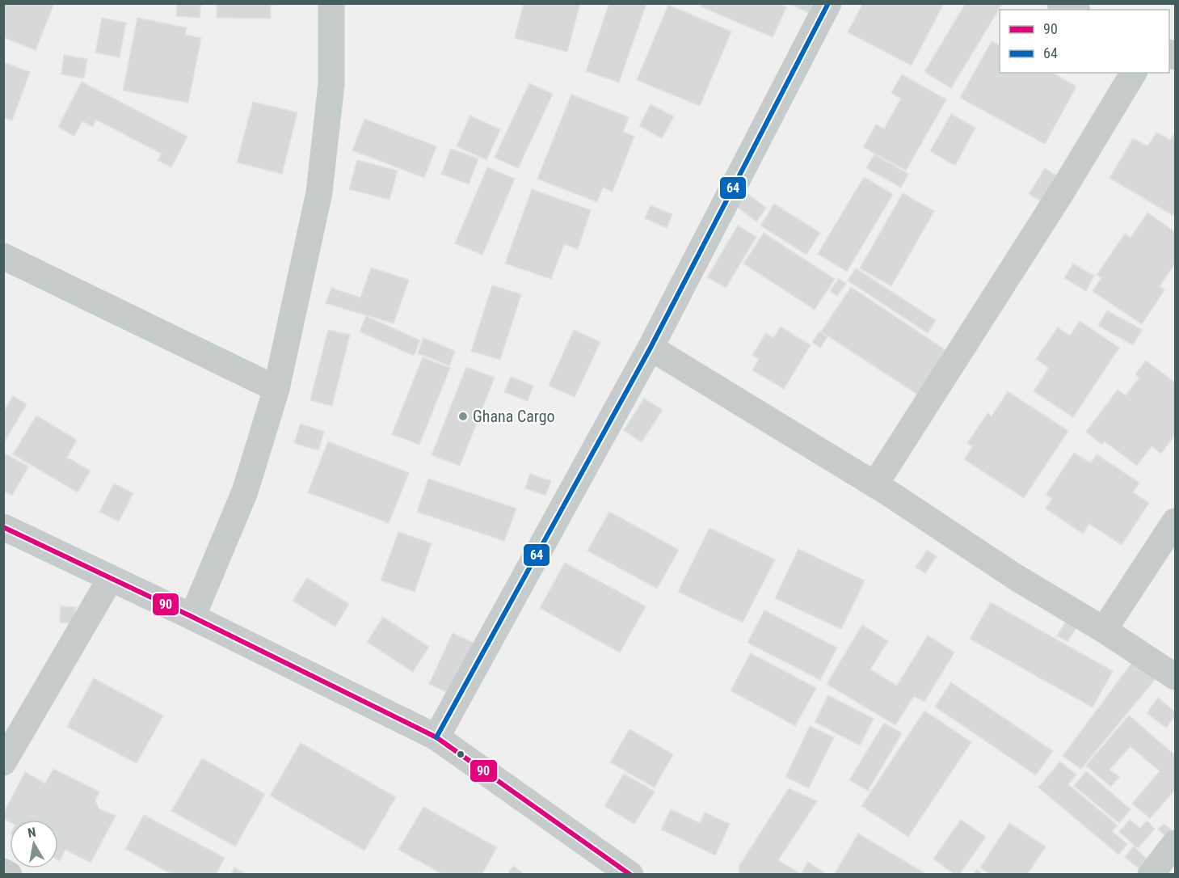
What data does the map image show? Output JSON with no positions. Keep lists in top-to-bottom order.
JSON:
{
  "places": ["Ghana Cargo"],
  "lines": ["transit line 64", "transit line 90"],
  "legend": ["90", "64"],
  "north": "top"
}
